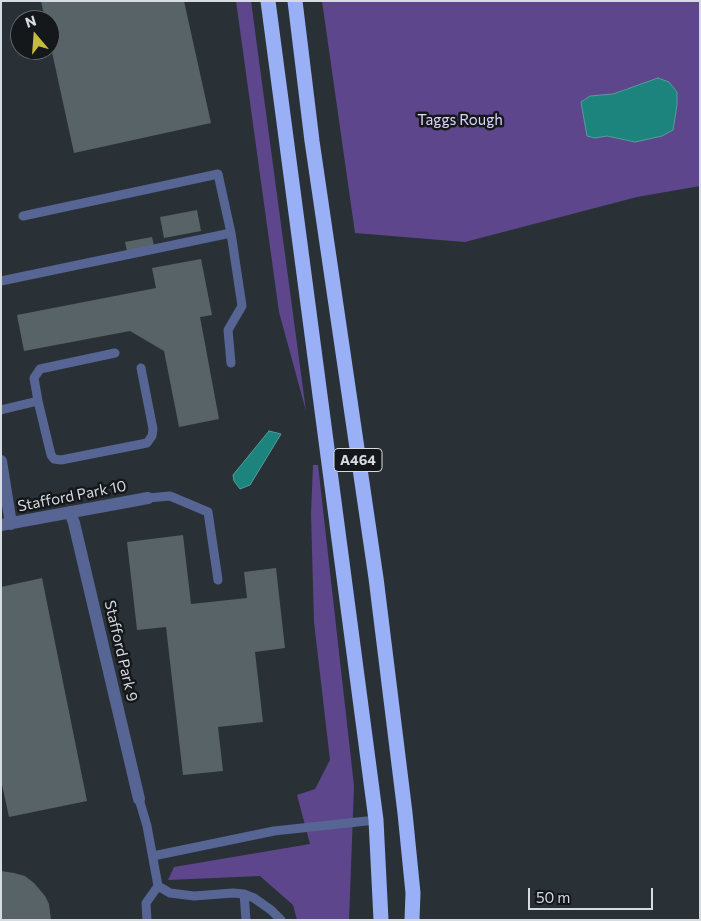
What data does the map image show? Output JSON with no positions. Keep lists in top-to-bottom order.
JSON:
{
  "streets": {
    "highway": ["A464"],
    "street": ["Stafford Park 10", "Stafford Park 9"]
  },
  "crossings": [
    ["Stafford Park 10", "Stafford Park 9"]
  ],
  "parks": ["Taggs Rough"],
  "scale_bar": "50 m",
  "north": "top"
}
